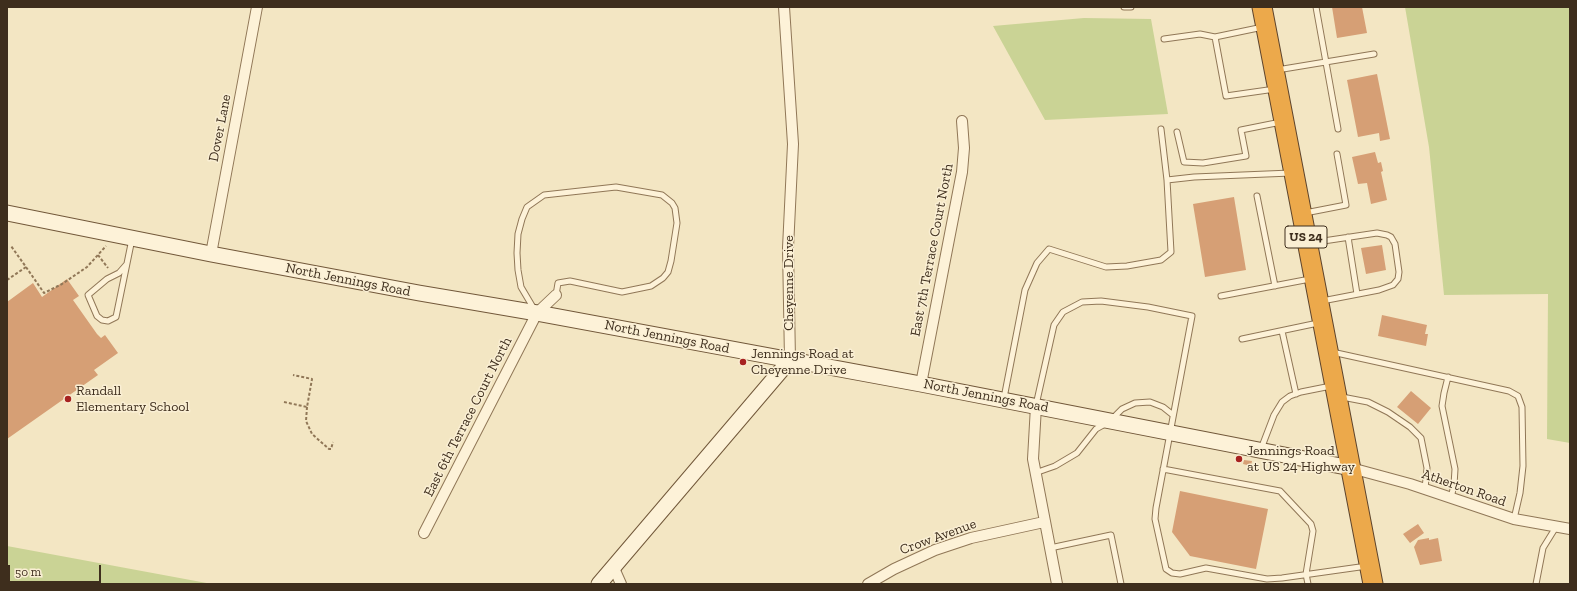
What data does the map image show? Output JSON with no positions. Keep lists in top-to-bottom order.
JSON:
{
  "streets": {
    "highway": ["US 24"],
    "street": [
      "Dover Lane",
      "East 7th Terrace Court North",
      "North Jennings Road",
      "Cheyenne Drive",
      "East 6th Terrace Court North",
      "Atherton Road",
      "Crow Avenue"
    ]
  },
  "crossings": [
    ["Dover Lane", "North Jennings Road"],
    ["US 24", "North Jennings Road"],
    ["US 24", "Atherton Road"],
    ["East 7th Terrace Court North", "North Jennings Road"],
    ["North Jennings Road", "Cheyenne Drive"],
    ["North Jennings Road", "East 6th Terrace Court North"],
    ["North Jennings Road", "Atherton Road"]
  ],
  "places": ["Jennings Road at Cheyenne Drive", "Randall Elementary School", "Jennings Road at US 24 Highway"],
  "scale_bar": "50 m"
}
